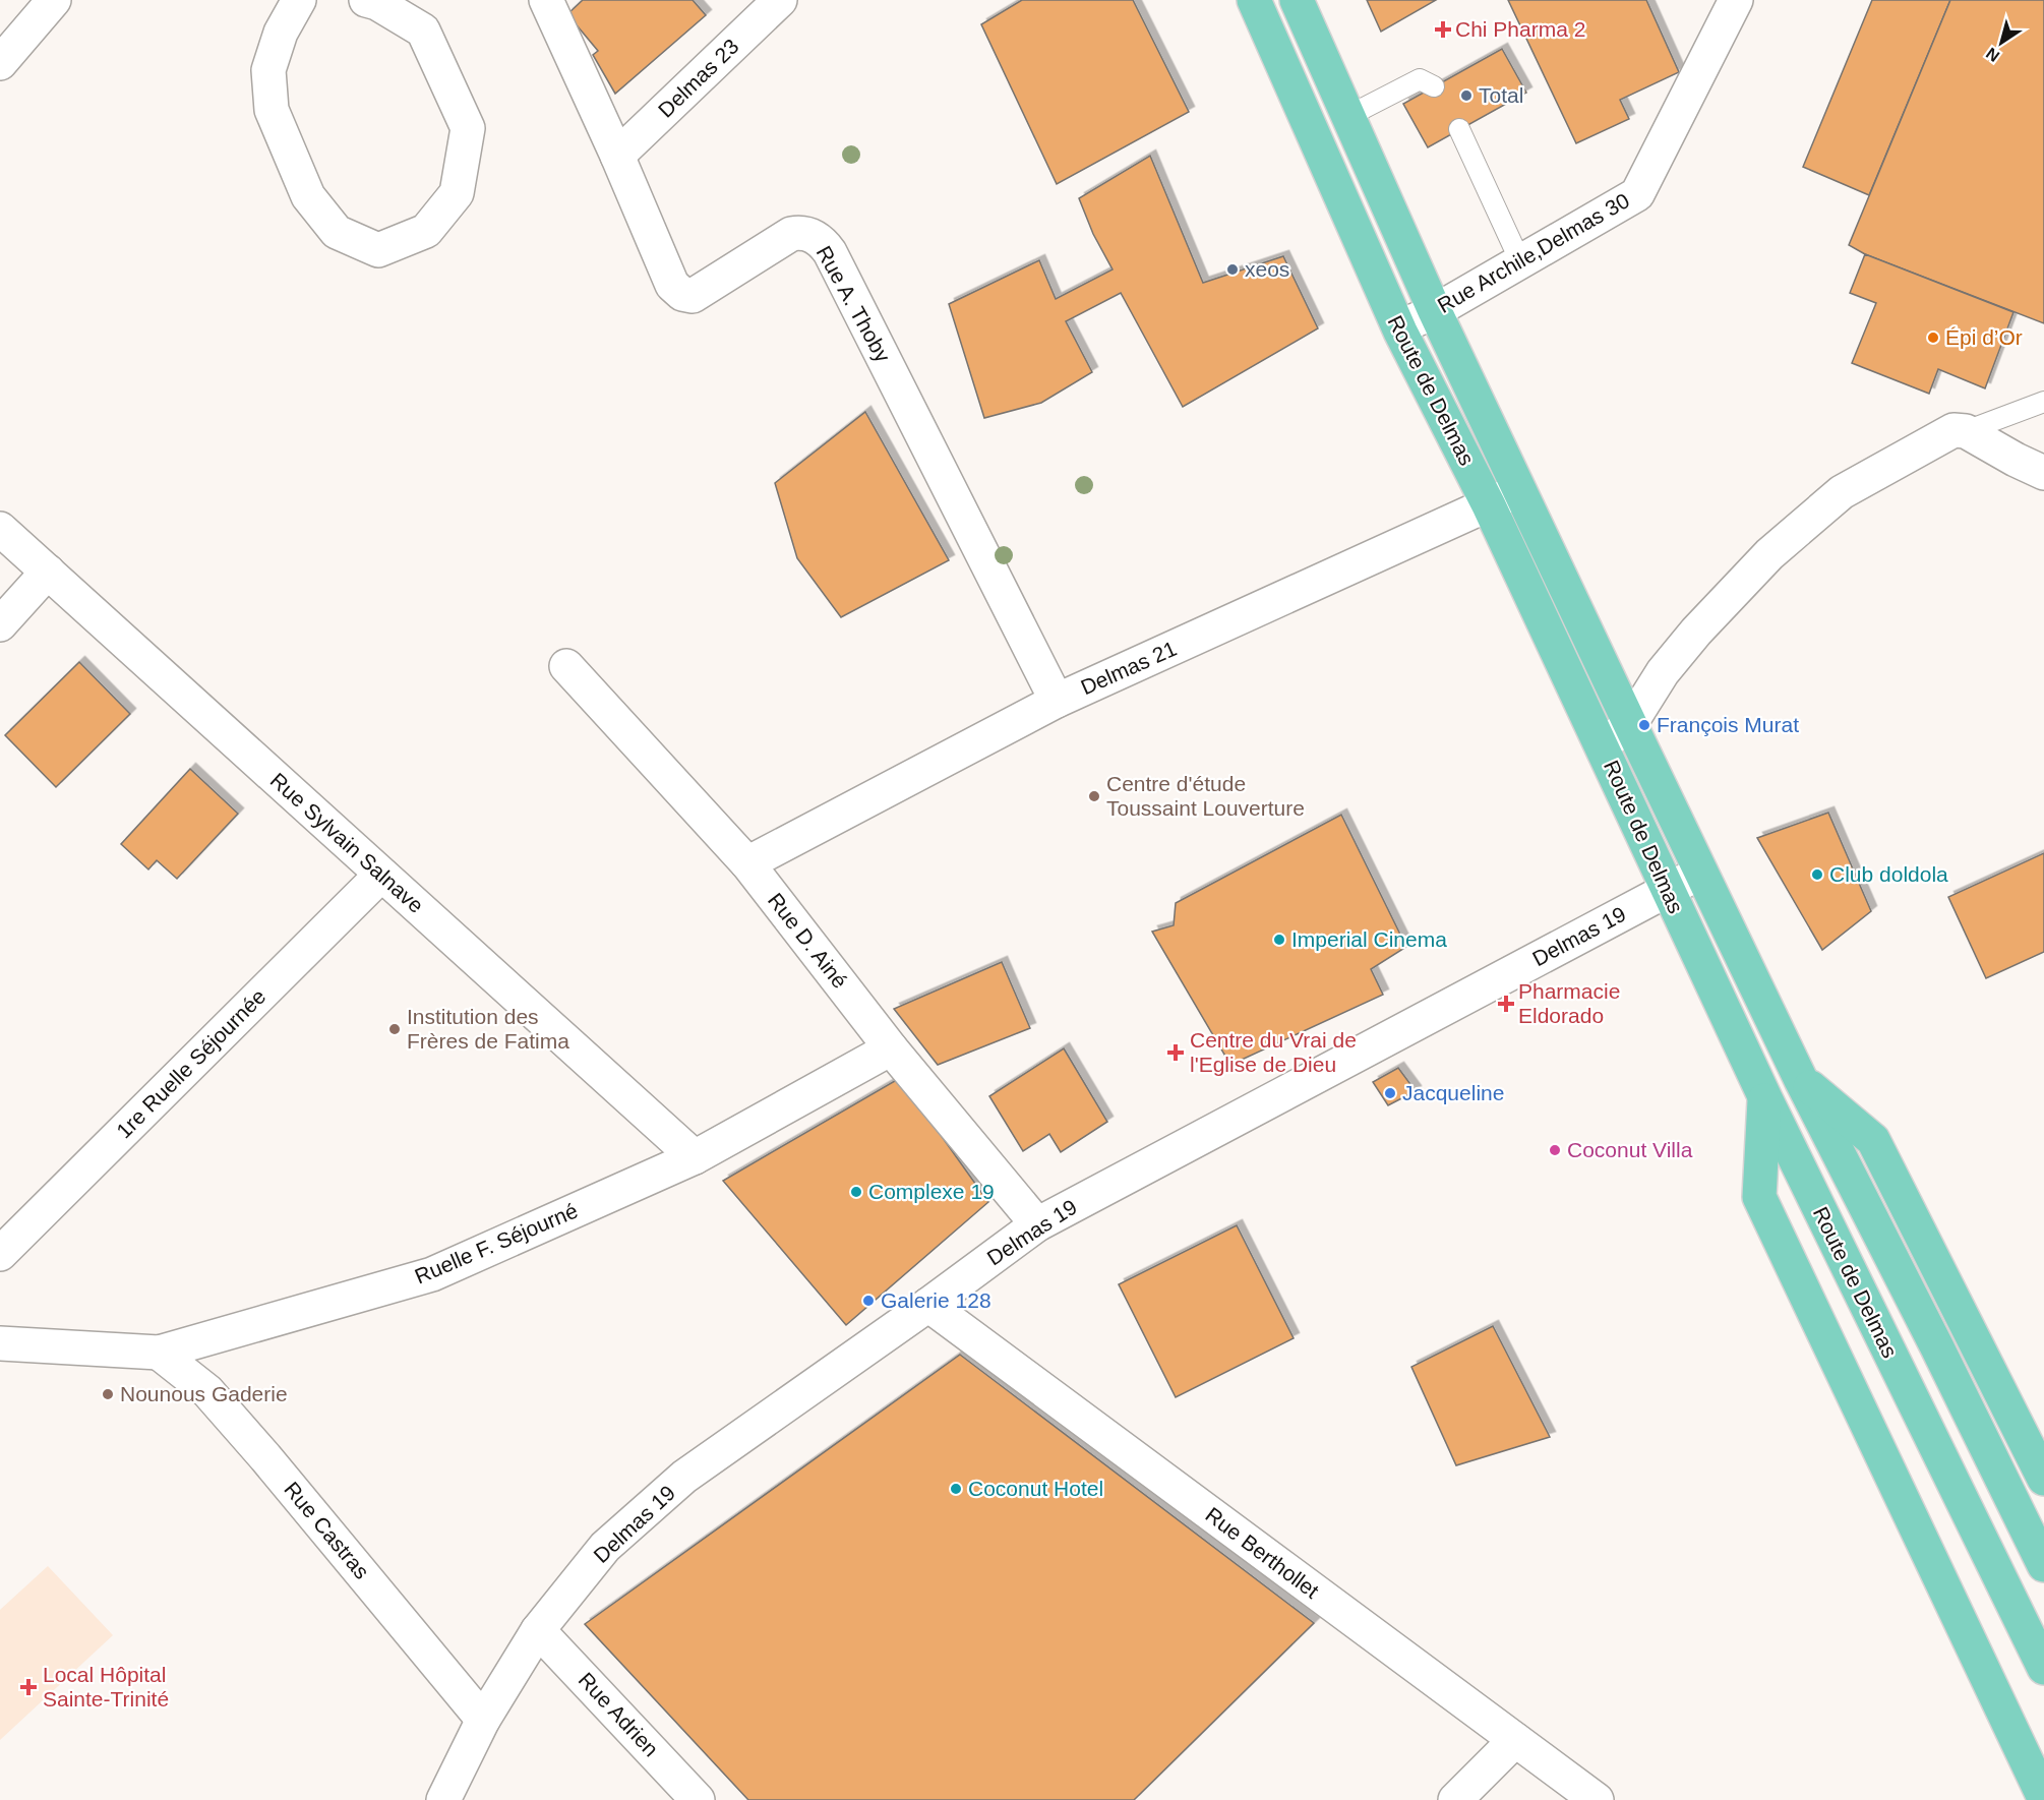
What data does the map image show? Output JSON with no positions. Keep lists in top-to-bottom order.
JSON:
{
  "streets": {
    "main road": ["Route de Delmas"],
    "street": [
      "Delmas 23",
      "Rue Archile,Delmas 30",
      "Rue A. Thoby",
      "Delmas 21",
      "Rue Sylvain Salnave",
      "Delmas 19",
      "Rue D. Ainé",
      "1re Ruelle Séjournée",
      "Ruelle F. Séjourné",
      "Rue Castras",
      "Rue Berthollet",
      "Rue Adrien"
    ]
  },
  "crossings": [
    ["Delmas 23", "Rue A. Thoby"],
    ["Rue Archile,Delmas 30", "Route de Delmas"],
    ["Rue A. Thoby", "Delmas 21"],
    ["Route de Delmas", "Delmas 21"],
    ["Route de Delmas", "Delmas 19"],
    ["Delmas 21", "Rue D. Ainé"],
    ["Rue Sylvain Salnave", "1re Ruelle Séjournée"],
    ["Rue Sylvain Salnave", "Ruelle F. Séjourné"],
    ["Delmas 19", "Rue D. Ainé"],
    ["Delmas 19", "Rue Castras"],
    ["Delmas 19", "Rue Berthollet"],
    ["Delmas 19", "Rue Adrien"],
    ["Rue D. Ainé", "Ruelle F. Séjourné"],
    ["Ruelle F. Séjourné", "Rue Castras"]
  ],
  "places": {
    "health": [
      "Chi Pharma 2",
      "Pharmacie Eldorado",
      "Centre du Vrai de l'Eglise de Dieu",
      "Local Hôpital Sainte-Trinité"
    ],
    "other": [
      "Total",
      "xeos",
      "Épi d’Or",
      "François Murat",
      "Centre d'étude Toussaint Louverture",
      "Club doldola",
      "Imperial Cinema",
      "Institution des Frères de Fatima",
      "Jacqueline",
      "Coconut Villa",
      "Complexe 19",
      "Galerie 128",
      "Nounous Gaderie",
      "Coconut Hotel"
    ]
  },
  "north": "bottom left"
}
